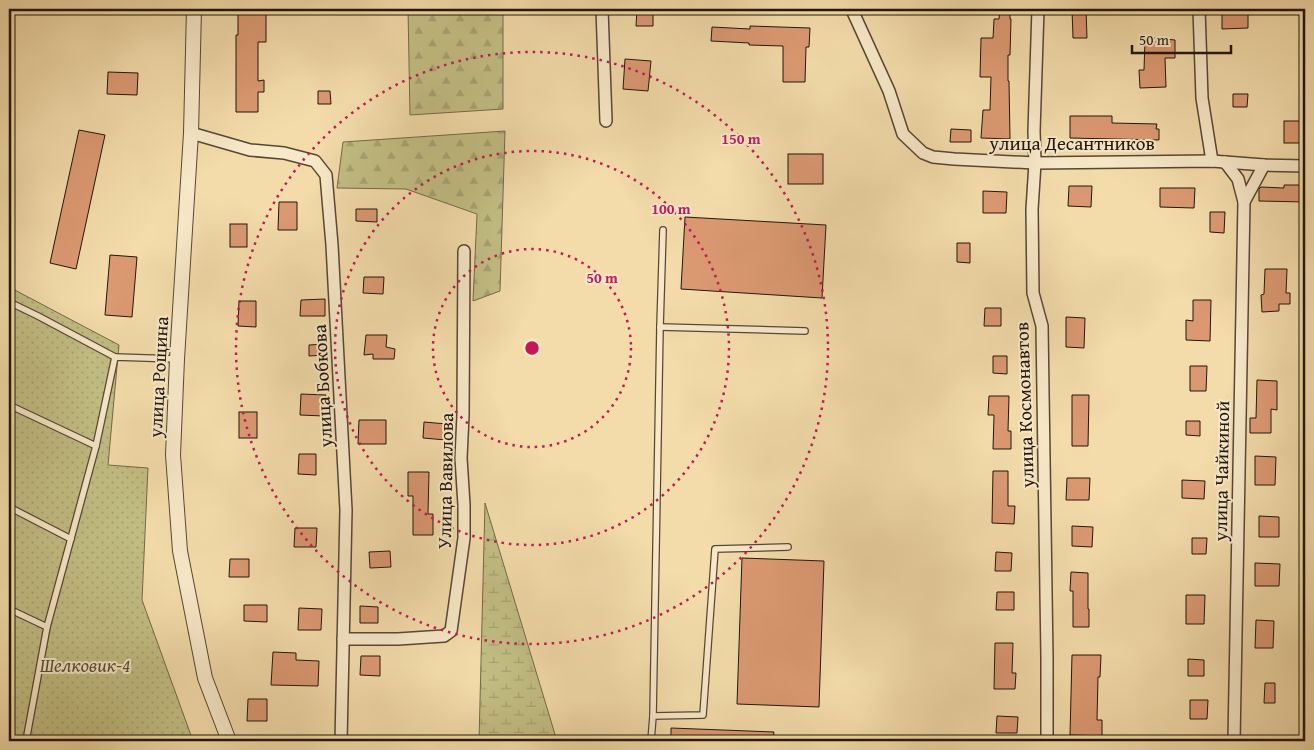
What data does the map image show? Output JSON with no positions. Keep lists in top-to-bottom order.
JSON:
{
  "streets": {
    "street": [
      "улица Десантников",
      "улица Рощина",
      "улица Бобкова",
      "улица Космонавтов",
      "улица Чайкиной",
      "Улица Вавилова"
    ]
  },
  "crossings": [
    ["улица Десантников", "улица Космонавтов"],
    ["улица Десантников", "улица Чайкиной"],
    ["улица Рощина", "улица Бобкова"],
    ["улица Бобкова", "Улица Вавилова"]
  ],
  "parks": ["Шелковик-4"],
  "scale_bar": "50 m",
  "rings": ["150 m", "100 m", "50 m"]
}
